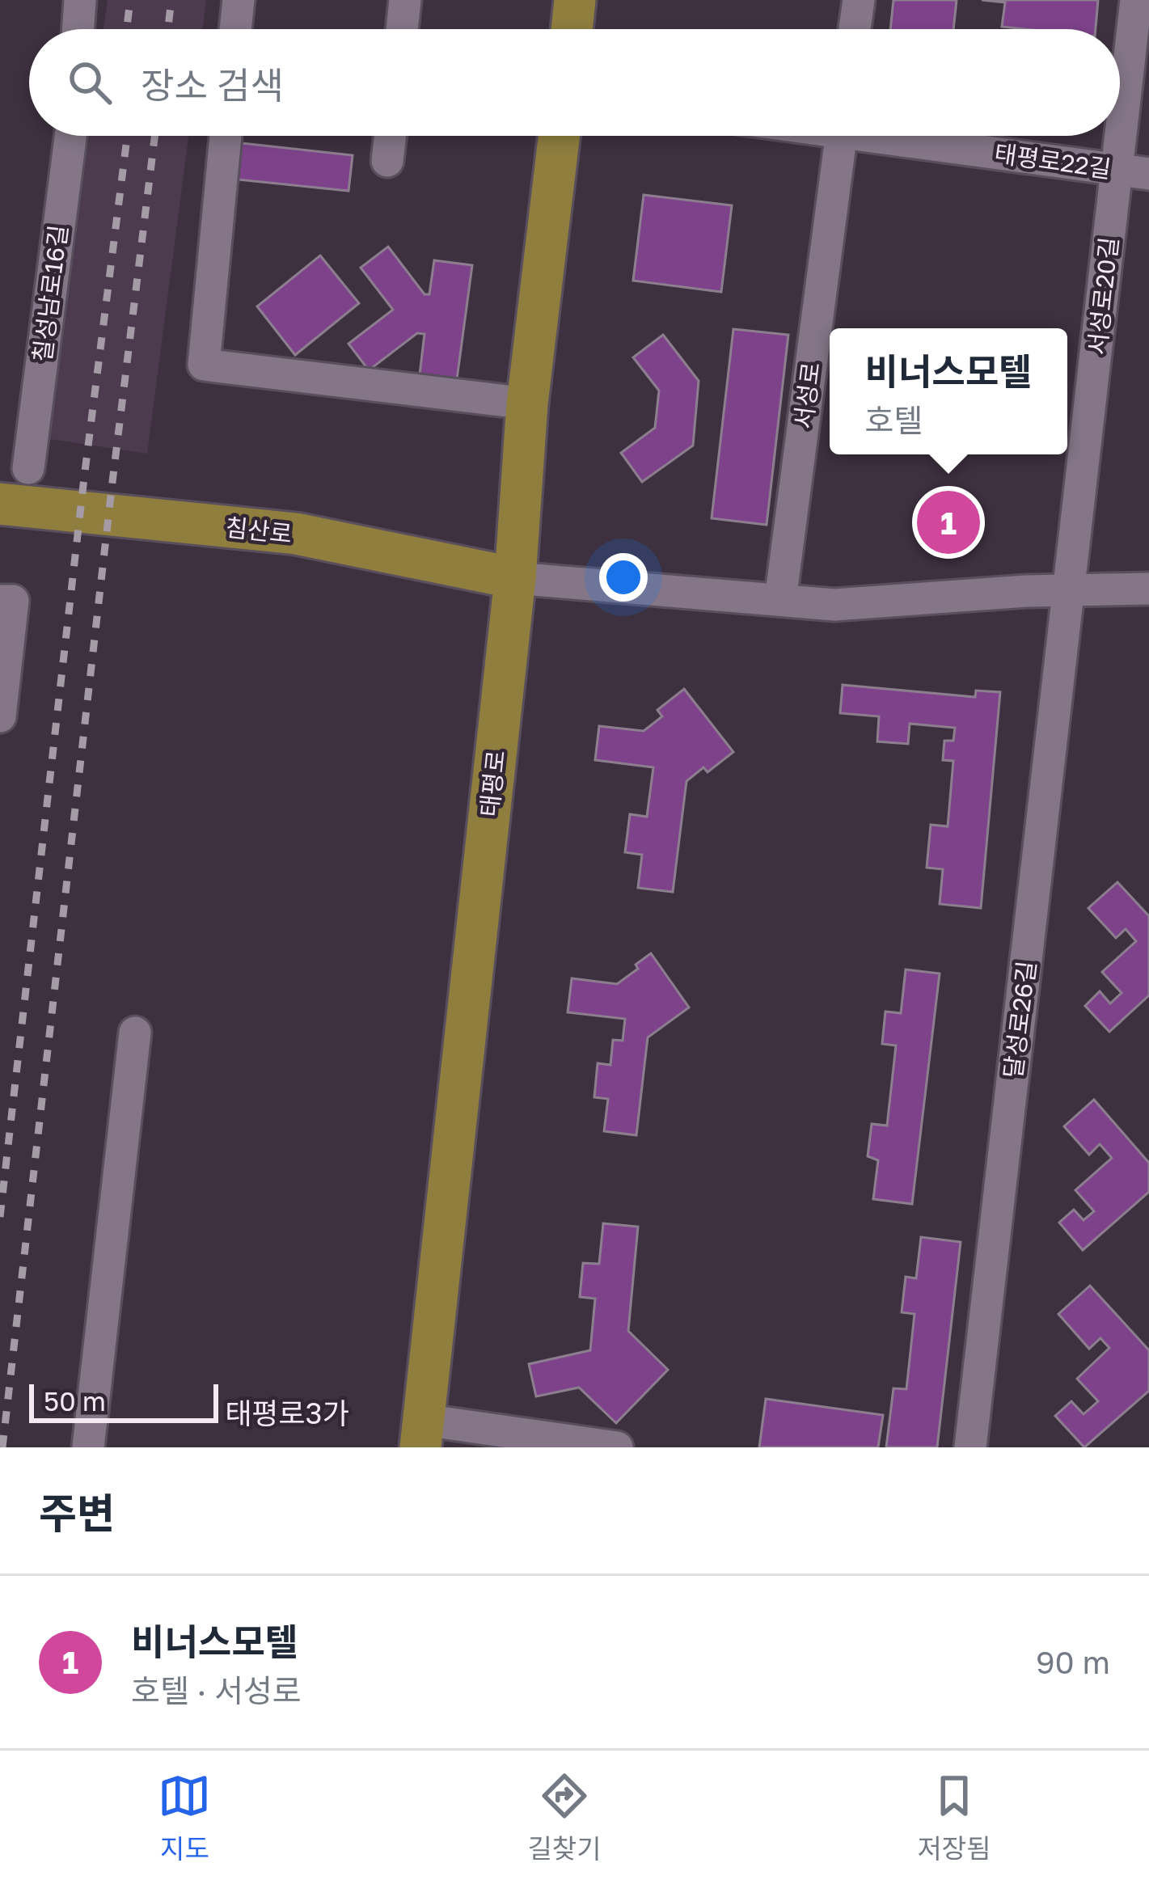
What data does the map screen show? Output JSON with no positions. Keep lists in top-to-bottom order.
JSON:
{
  "streets": {
    "main road": ["침산로", "태평로"],
    "street": [
      "태평로22길",
      "칠성남로16길",
      "서성로20길",
      "서성로",
      "달성로26길"
    ]
  },
  "crossings": [
    ["태평로22길", "서성로20길"],
    ["서성로20길", "달성로26길"],
    ["침산로", "태평로"]
  ],
  "districts": ["태평로3가"],
  "scale_bar": "50 m",
  "page": {
    "search": "장소 검색",
    "popup": ["비너스모텔", "호텔"],
    "pins": "1",
    "scale": "50 m",
    "heading": "주변",
    "list": [
      {
        "mark": "1",
        "name": "비너스모텔",
        "note": "호텔 · 서성로",
        "value": "90 m"
      }
    ],
    "nav": ["지도", "길찾기", "저장됨"]
  }
}
